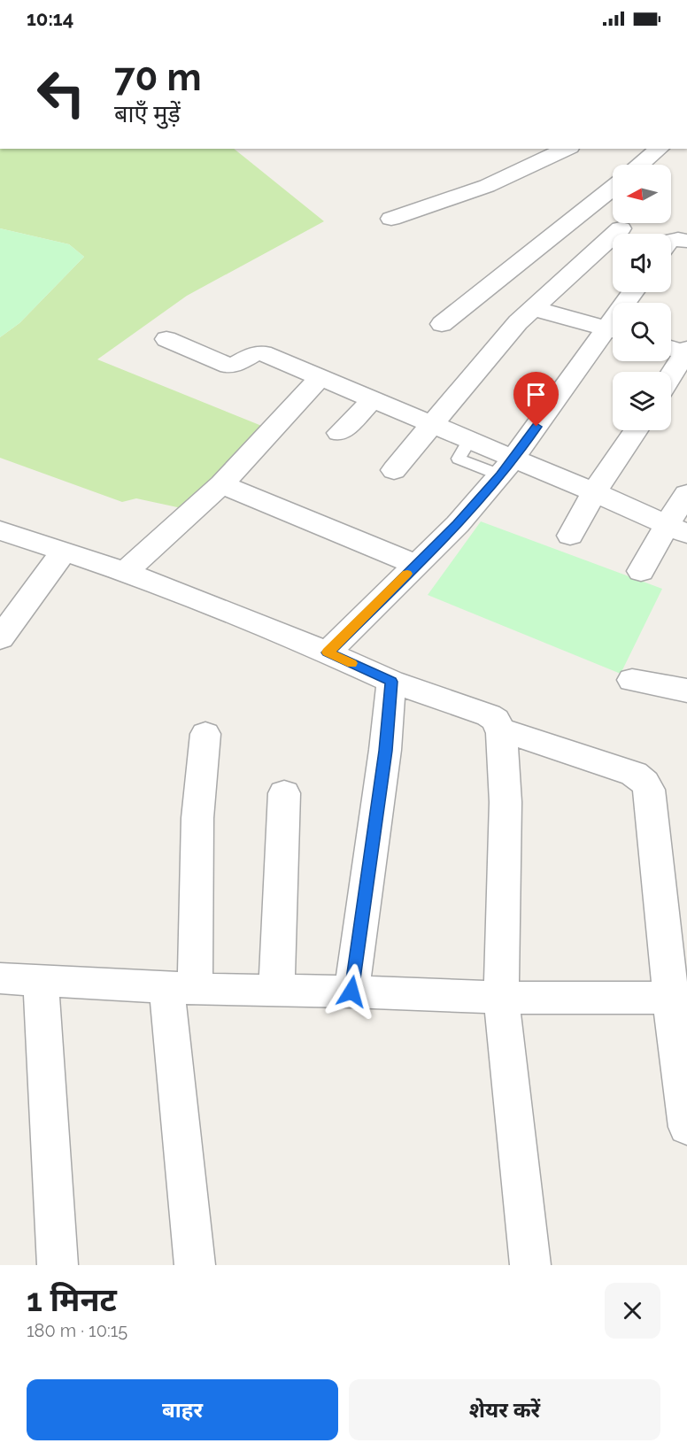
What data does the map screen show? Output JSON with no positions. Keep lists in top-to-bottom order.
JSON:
{
  "north": "left",
  "page": {
    "status": "10:14",
    "turn": ["70 m", "बाएँ मुड़ें"],
    "heading": ["1 मिनट", "180 m · 10:15"],
    "buttons": ["बाहर", "शेयर करें"]
  }
}
